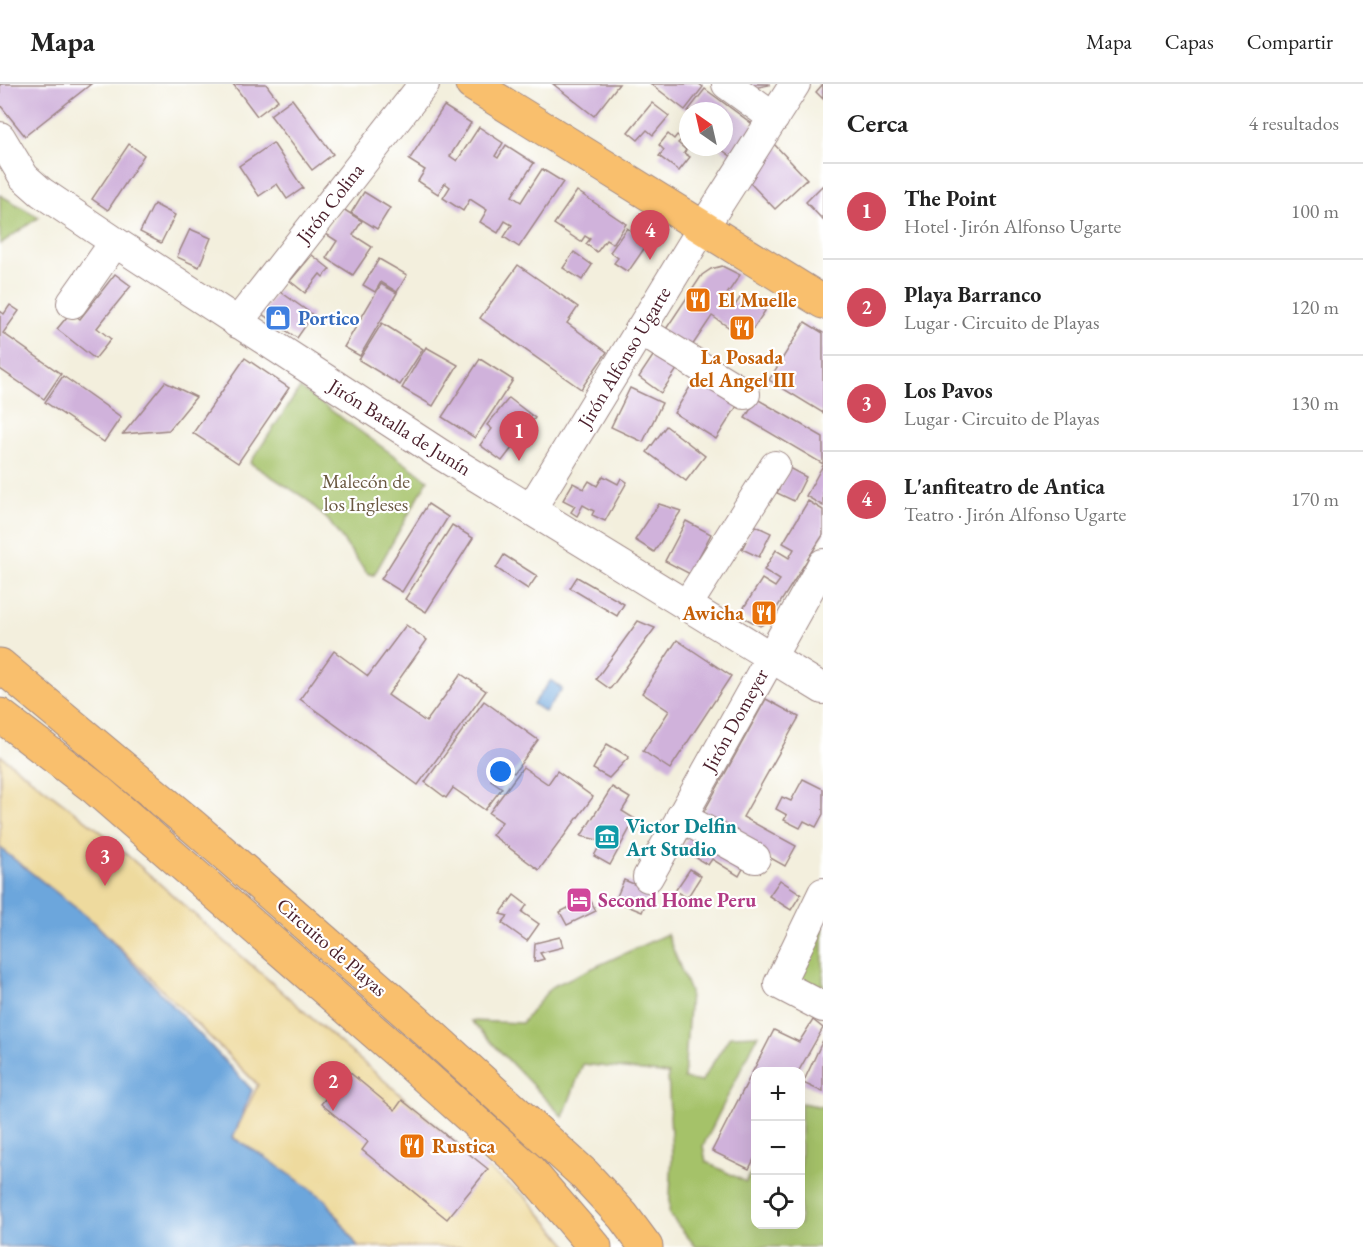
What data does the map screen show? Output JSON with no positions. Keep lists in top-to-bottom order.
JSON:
{
  "streets": {
    "main road": ["Circuito de Playas"],
    "street": [
      "Jirón Colina",
      "Jirón Alfonso Ugarte",
      "Jirón Batalla de Junín",
      "Jirón Domeyer"
    ]
  },
  "crossings": [
    ["Jirón Colina", "Jirón Batalla de Junín"],
    ["Jirón Alfonso Ugarte", "Jirón Batalla de Junín"],
    ["Jirón Batalla de Junín", "Jirón Domeyer"]
  ],
  "parks": ["Malecón de los Ingleses"],
  "places": {
    "restaurant": [
      "El Muelle",
      "La Posada del Angel III",
      "Awicha",
      "Rustica"
    ],
    "shop": ["Portico"],
    "museum": ["Victor Delfin Art Studio"],
    "hotel": ["Second Home Peru"]
  },
  "north": "top left",
  "page": {
    "header": "Mapa",
    "nav": ["Mapa", "Capas", "Compartir"],
    "heading": ["Cerca", "4 resultados"],
    "list": [
      {
        "mark": "1",
        "name": "The Point",
        "note": "Hotel · Jirón Alfonso Ugarte",
        "value": "100 m"
      },
      {
        "mark": "2",
        "name": "Playa Barranco",
        "note": "Lugar · Circuito de Playas",
        "value": "120 m"
      },
      {
        "mark": "3",
        "name": "Los Pavos",
        "note": "Lugar · Circuito de Playas",
        "value": "130 m"
      },
      {
        "mark": "4",
        "name": "L'anfiteatro de Antica",
        "note": "Teatro · Jirón Alfonso Ugarte",
        "value": "170 m"
      }
    ],
    "pins": [
      "4",
      "1",
      "3",
      "2"
    ],
    "map_buttons": ["+", "−"]
  }
}
